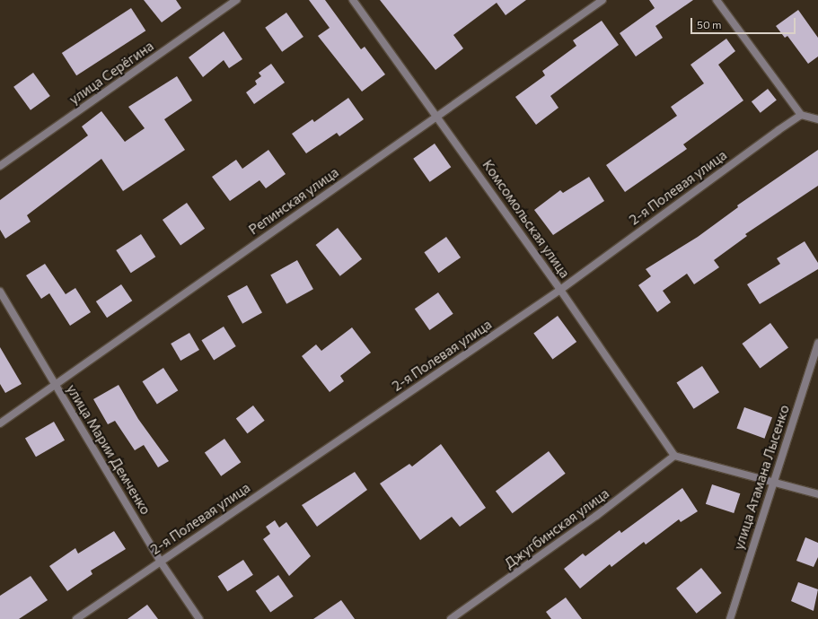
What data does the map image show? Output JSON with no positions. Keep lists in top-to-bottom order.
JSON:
{
  "streets": {
    "street": [
      "улица Серёгина",
      "2-я Полевая улица",
      "Репинская улица",
      "Комсомольская улица",
      "улица Марии Демченко",
      "улица Атамана Лысенко",
      "Джугбинская улица"
    ]
  },
  "crossings": [
    ["2-я Полевая улица", "Комсомольская улица"],
    ["2-я Полевая улица", "улица Марии Демченко"],
    ["Репинская улица", "Комсомольская улица"],
    ["Репинская улица", "улица Марии Демченко"],
    ["Комсомольская улица", "Джугбинская улица"]
  ],
  "scale_bar": "50 m"
}
